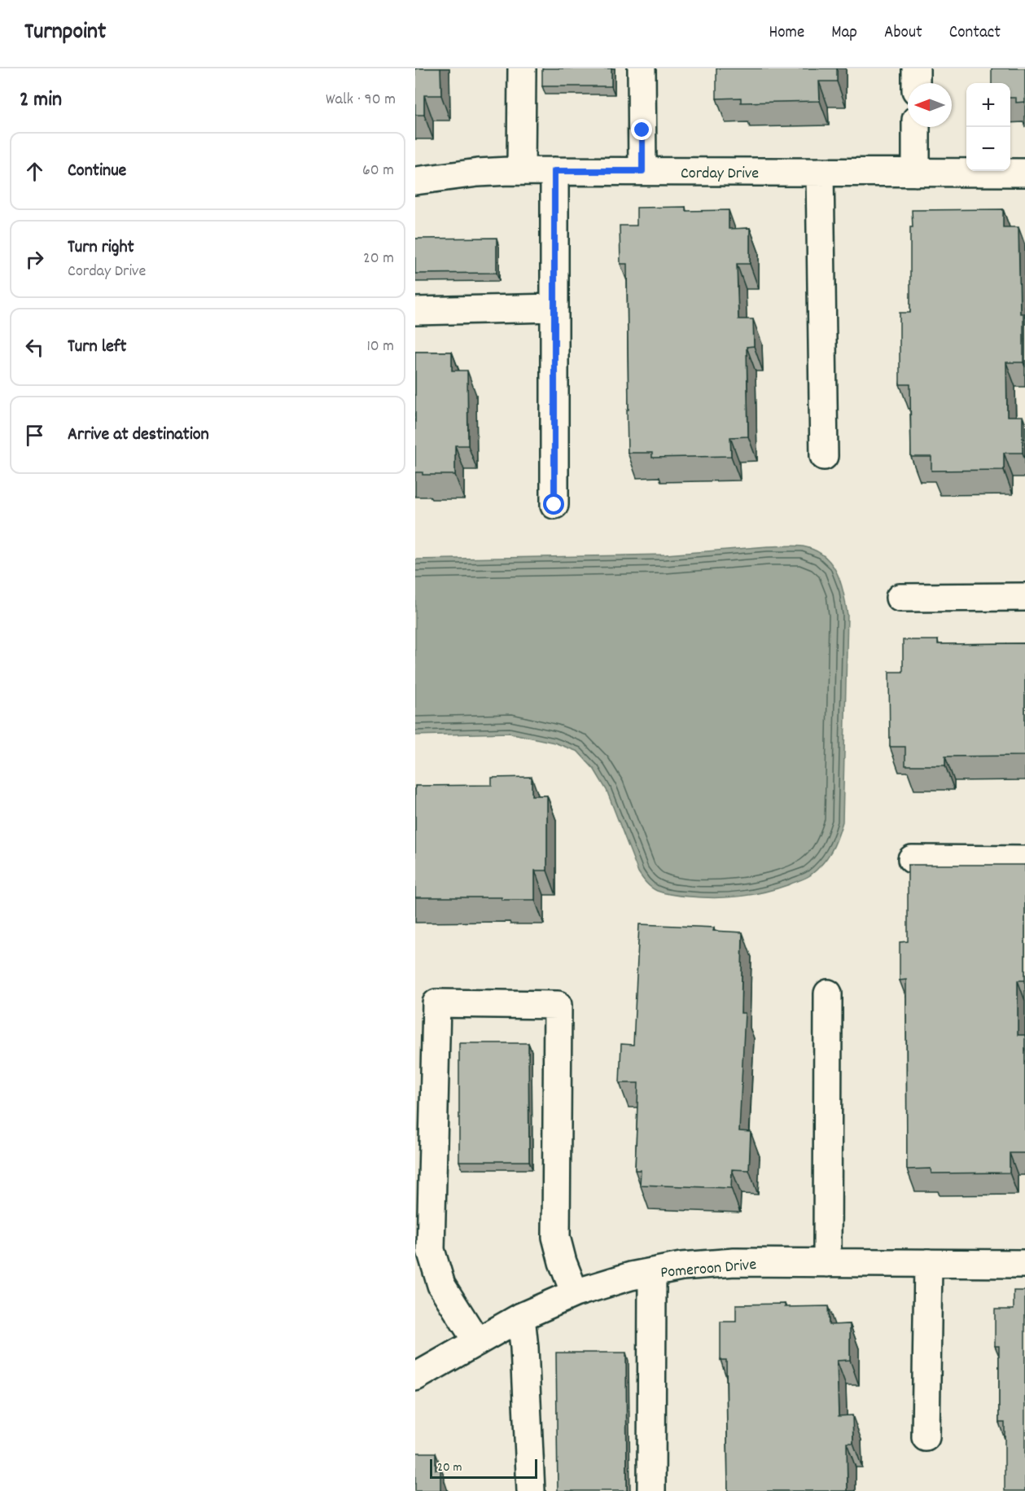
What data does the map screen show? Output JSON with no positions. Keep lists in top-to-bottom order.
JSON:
{
  "streets": {
    "street": ["Corday Drive", "Pomeroon Drive"]
  },
  "scale_bar": "20 m",
  "north": "left",
  "page": {
    "header": "Turnpoint",
    "nav": [
      "Home",
      "Map",
      "About",
      "Contact"
    ],
    "heading": ["2 min", "Walk · 90 m"],
    "map_buttons": ["+", "−"],
    "list": [
      ["Continue", "60 m"],
      ["Turn right", "Corday Drive", "20 m"],
      ["Turn left", "10 m"],
      "Arrive at destination"
    ],
    "scale": "20 m"
  }
}
